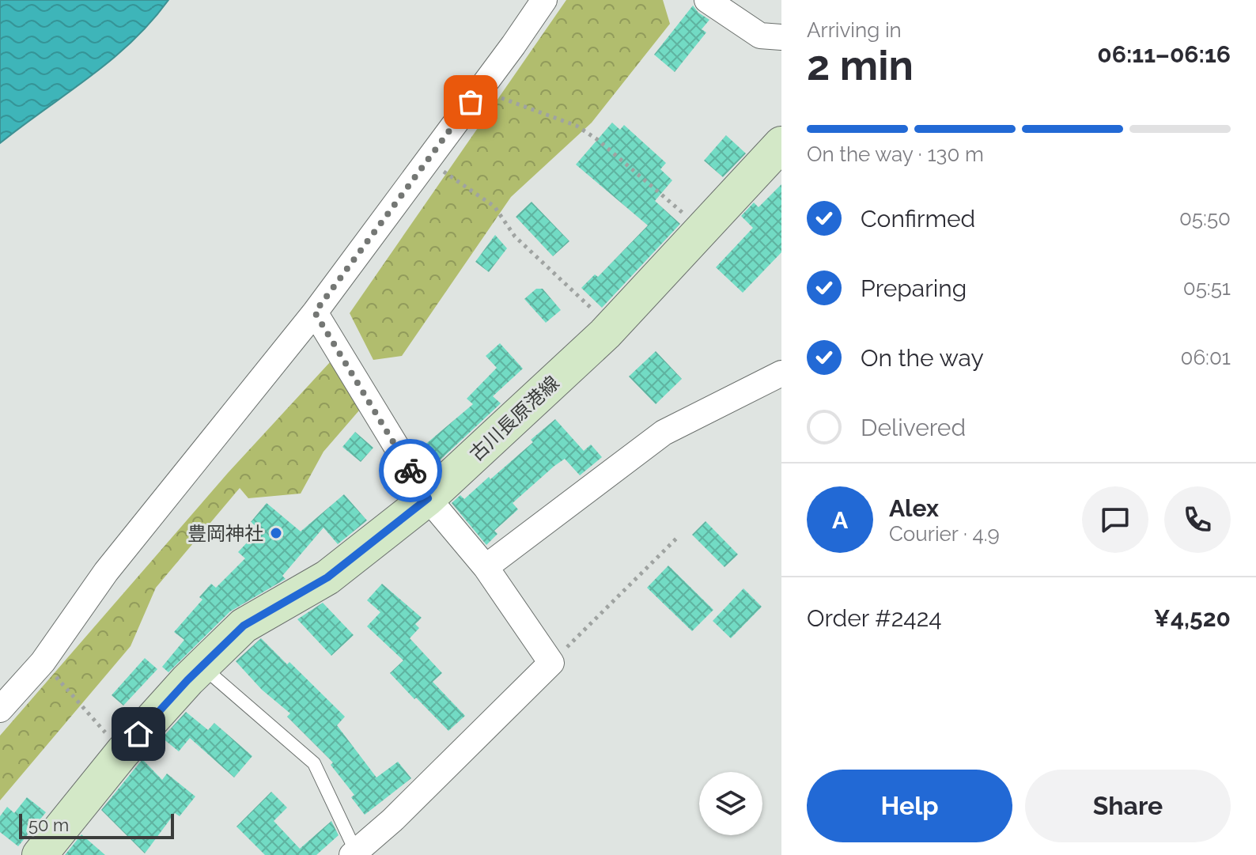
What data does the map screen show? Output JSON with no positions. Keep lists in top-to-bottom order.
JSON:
{
  "streets": {
    "main road": ["古川長原港線"]
  },
  "places": ["豊岡神社"],
  "scale_bar": "50 m",
  "page": {
    "heading": ["2 min", "Arriving in", "06:11–06:16"],
    "panel": [
      "Alex",
      "Courier · 4.9",
      "Order #2424",
      "¥4,520"
    ],
    "bar": "On the way · 130 m",
    "list": [
      ["Confirmed", "05:50"],
      ["Preparing", "05:51"],
      ["On the way", "06:01"],
      "Delivered"
    ],
    "round": "A",
    "buttons": ["Help", "Share"],
    "scale": "50 m"
  }
}
